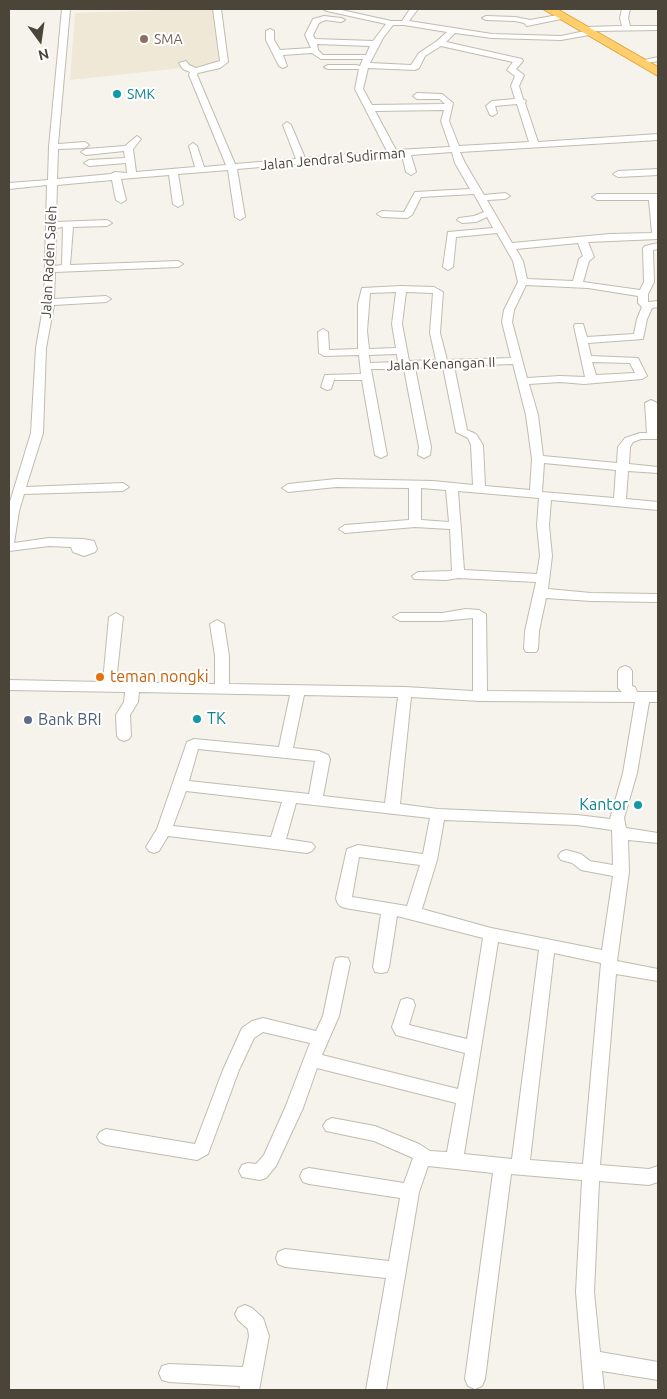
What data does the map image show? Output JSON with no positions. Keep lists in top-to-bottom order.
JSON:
{
  "streets": {
    "street": ["Jalan Jendral Sudirman", "Jalan Raden Saleh", "Jalan Kenangan II"]
  },
  "crossings": [
    ["Jalan Jendral Sudirman", "Jalan Raden Saleh"]
  ],
  "places": [
    "SMA",
    "SMK",
    "teman nongki",
    "TK",
    "Bank BRI",
    "Kantor"
  ],
  "north": "bottom"
}
